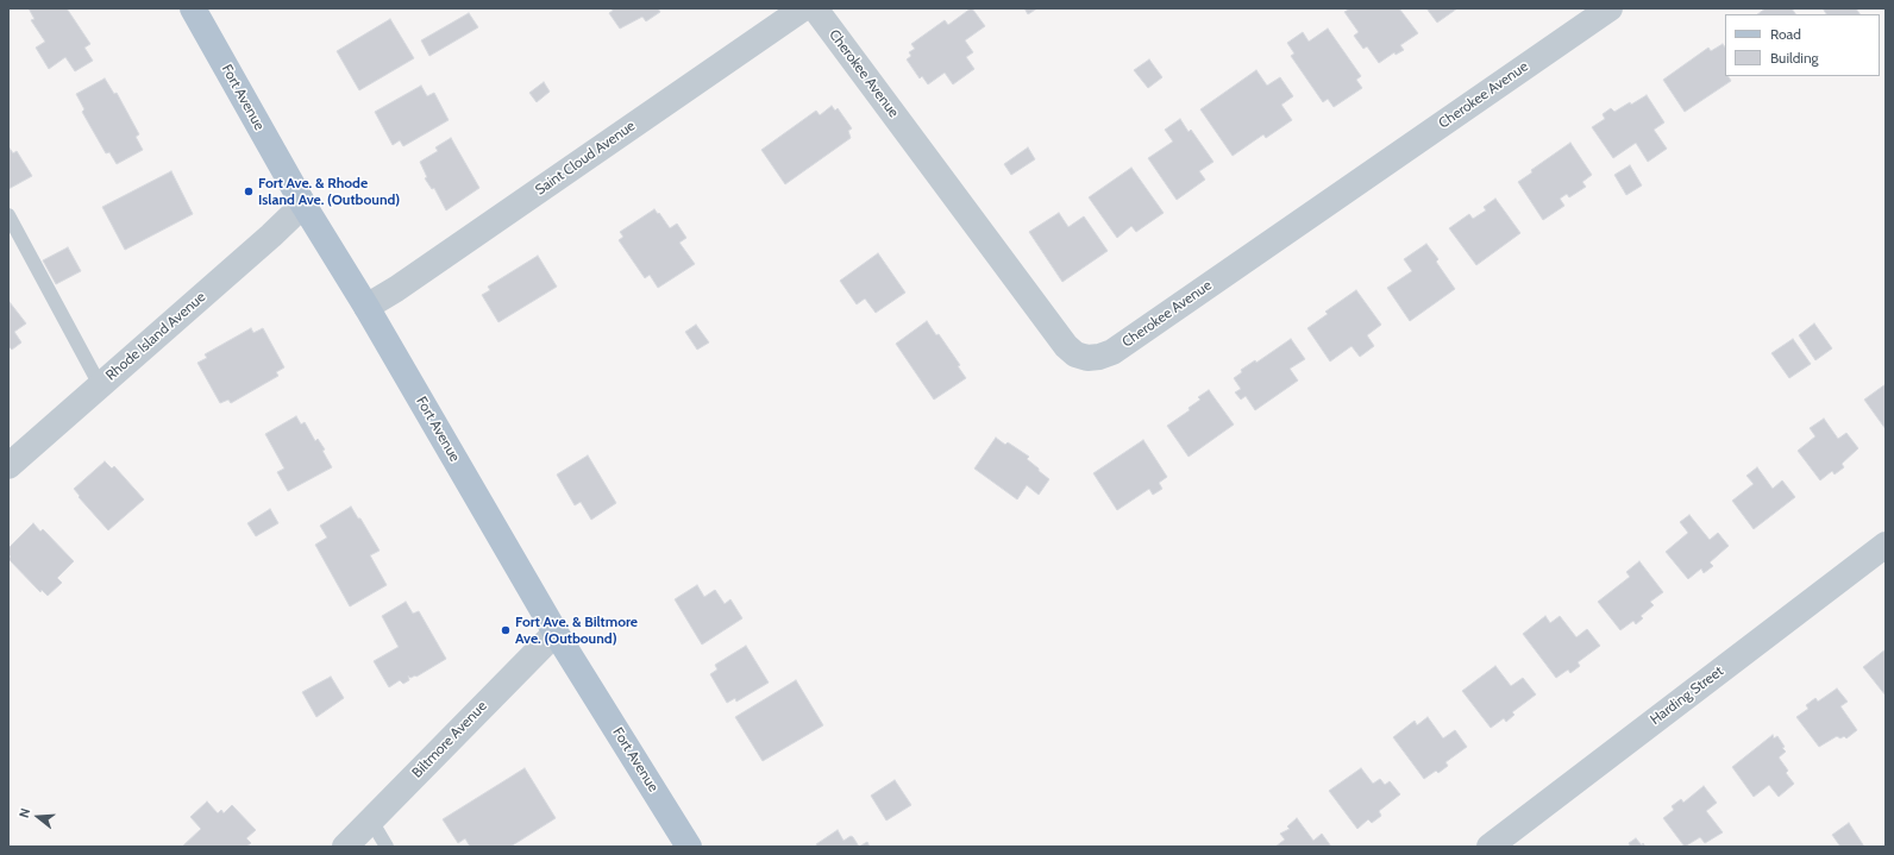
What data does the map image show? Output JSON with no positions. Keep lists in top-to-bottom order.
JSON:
{
  "streets": {
    "main road": ["Fort Avenue"],
    "street": [
      "Cherokee Avenue",
      "Saint Cloud Avenue",
      "Rhode Island Avenue",
      "Harding Street",
      "Biltmore Avenue"
    ]
  },
  "crossings": [
    ["Fort Avenue", "Saint Cloud Avenue"],
    ["Fort Avenue", "Rhode Island Avenue"],
    ["Fort Avenue", "Biltmore Avenue"]
  ],
  "places": ["Fort Ave. & Rhode Island Ave. (Outbound)", "Fort Ave. & Biltmore Ave. (Outbound)"],
  "legend": ["Road", "Building"],
  "north": "left"
}
